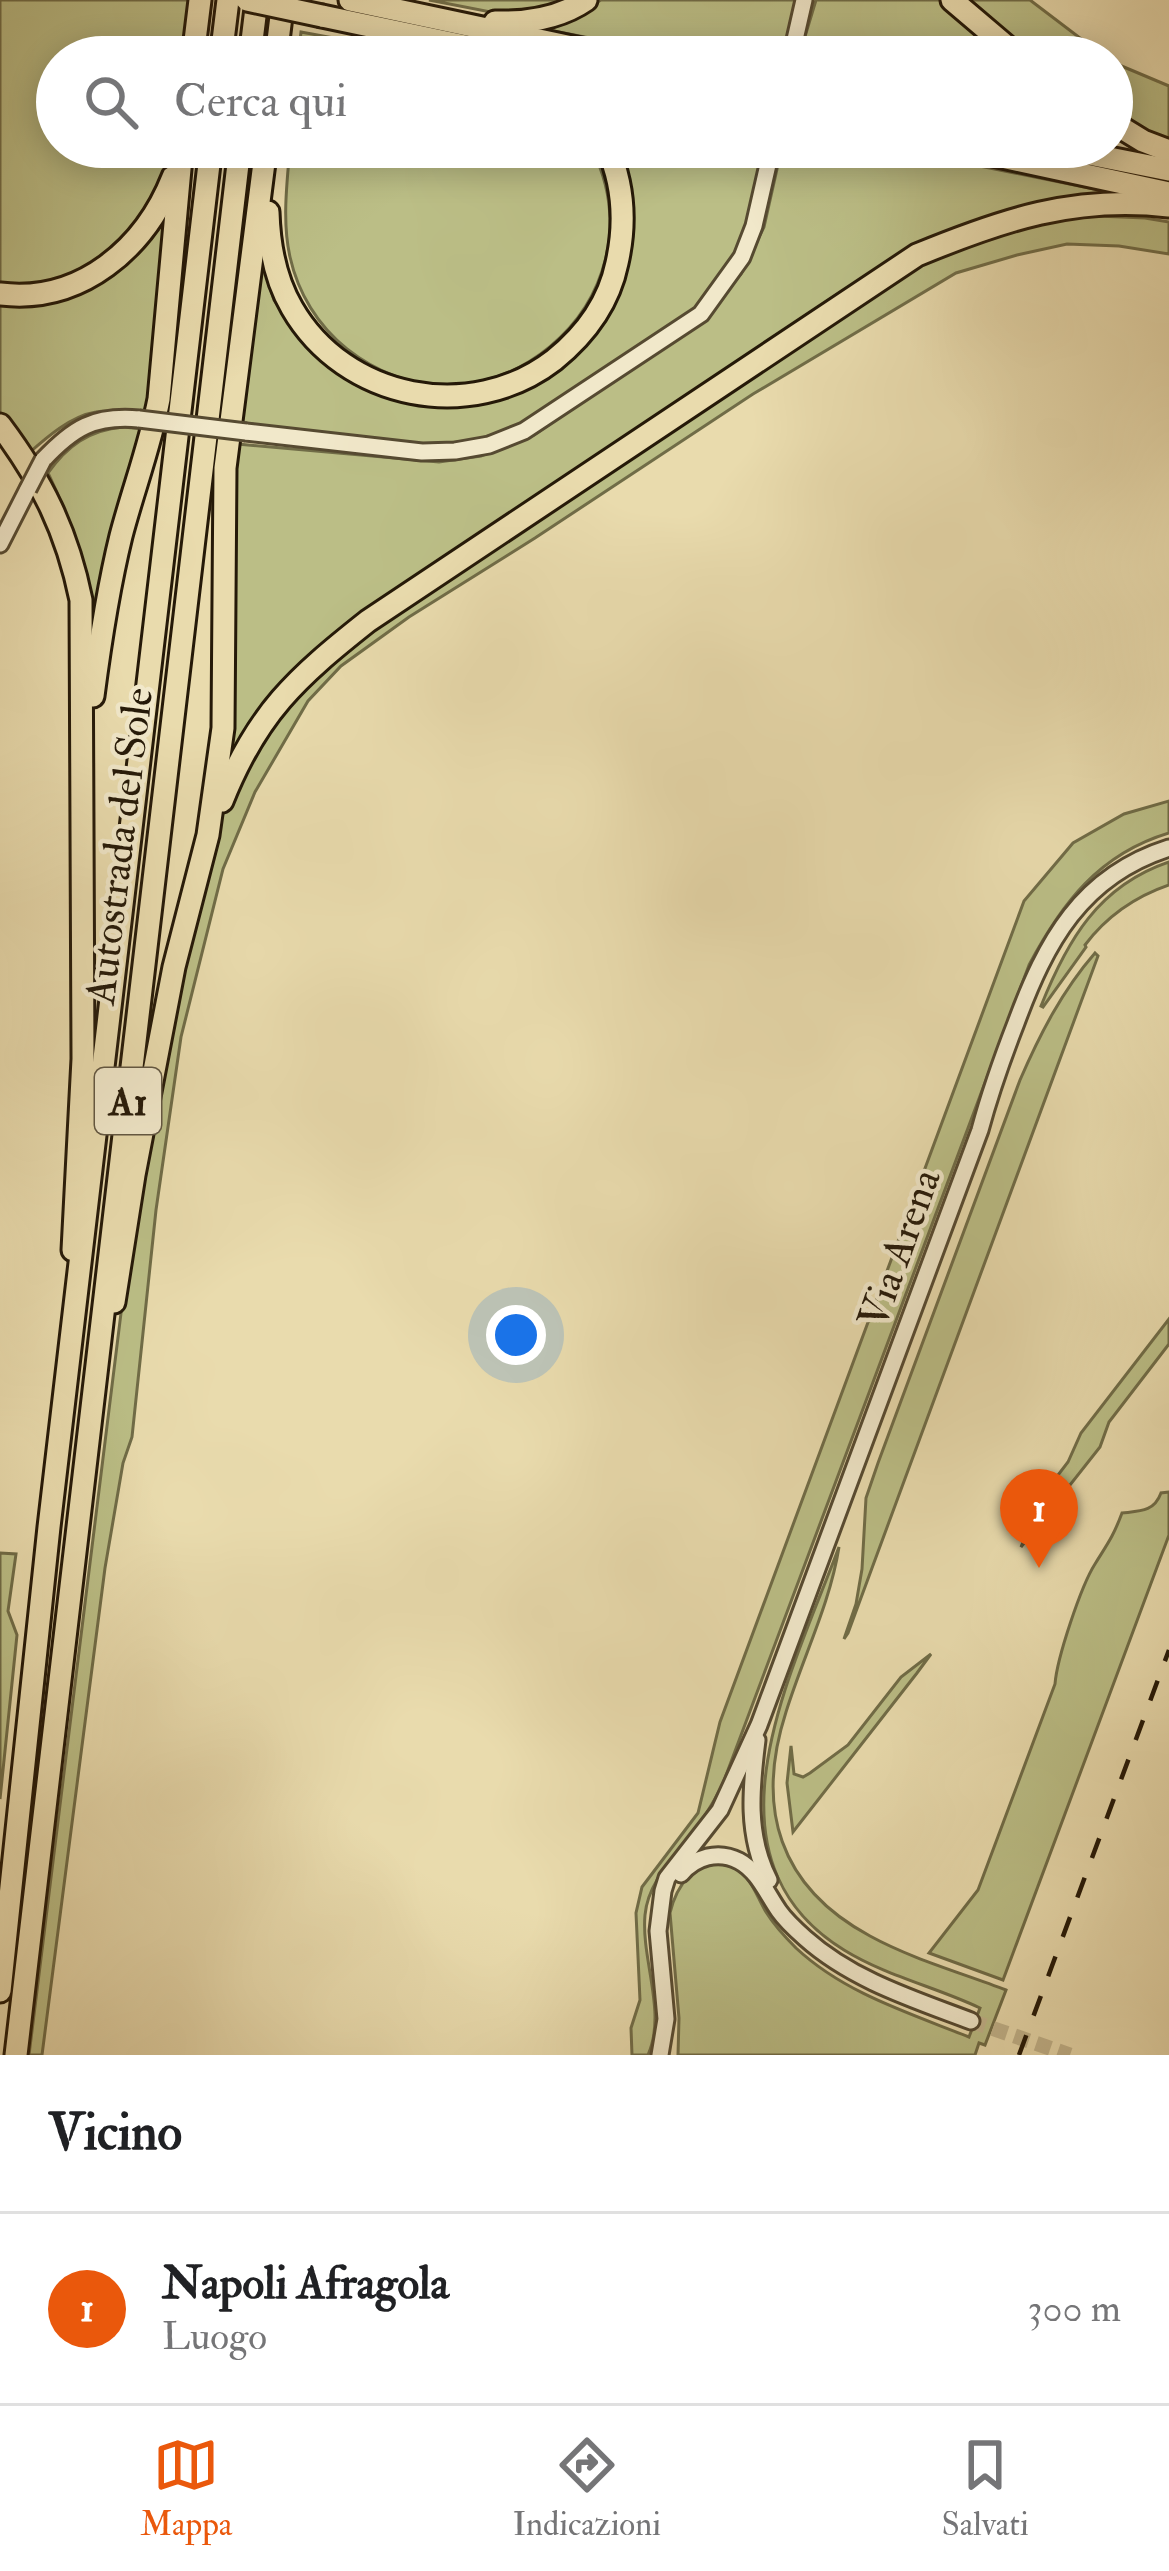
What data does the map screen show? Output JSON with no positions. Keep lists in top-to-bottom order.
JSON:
{
  "streets": {
    "highway": ["Autostrada del Sole", "A1"],
    "street": ["Via Arena"]
  },
  "page": {
    "search": "Cerca qui",
    "pins": "1",
    "heading": "Vicino",
    "list": [
      {
        "mark": "1",
        "name": "Napoli Afragola",
        "note": "Luogo",
        "value": "300 m"
      }
    ],
    "nav": ["Mappa", "Indicazioni", "Salvati"]
  }
}
